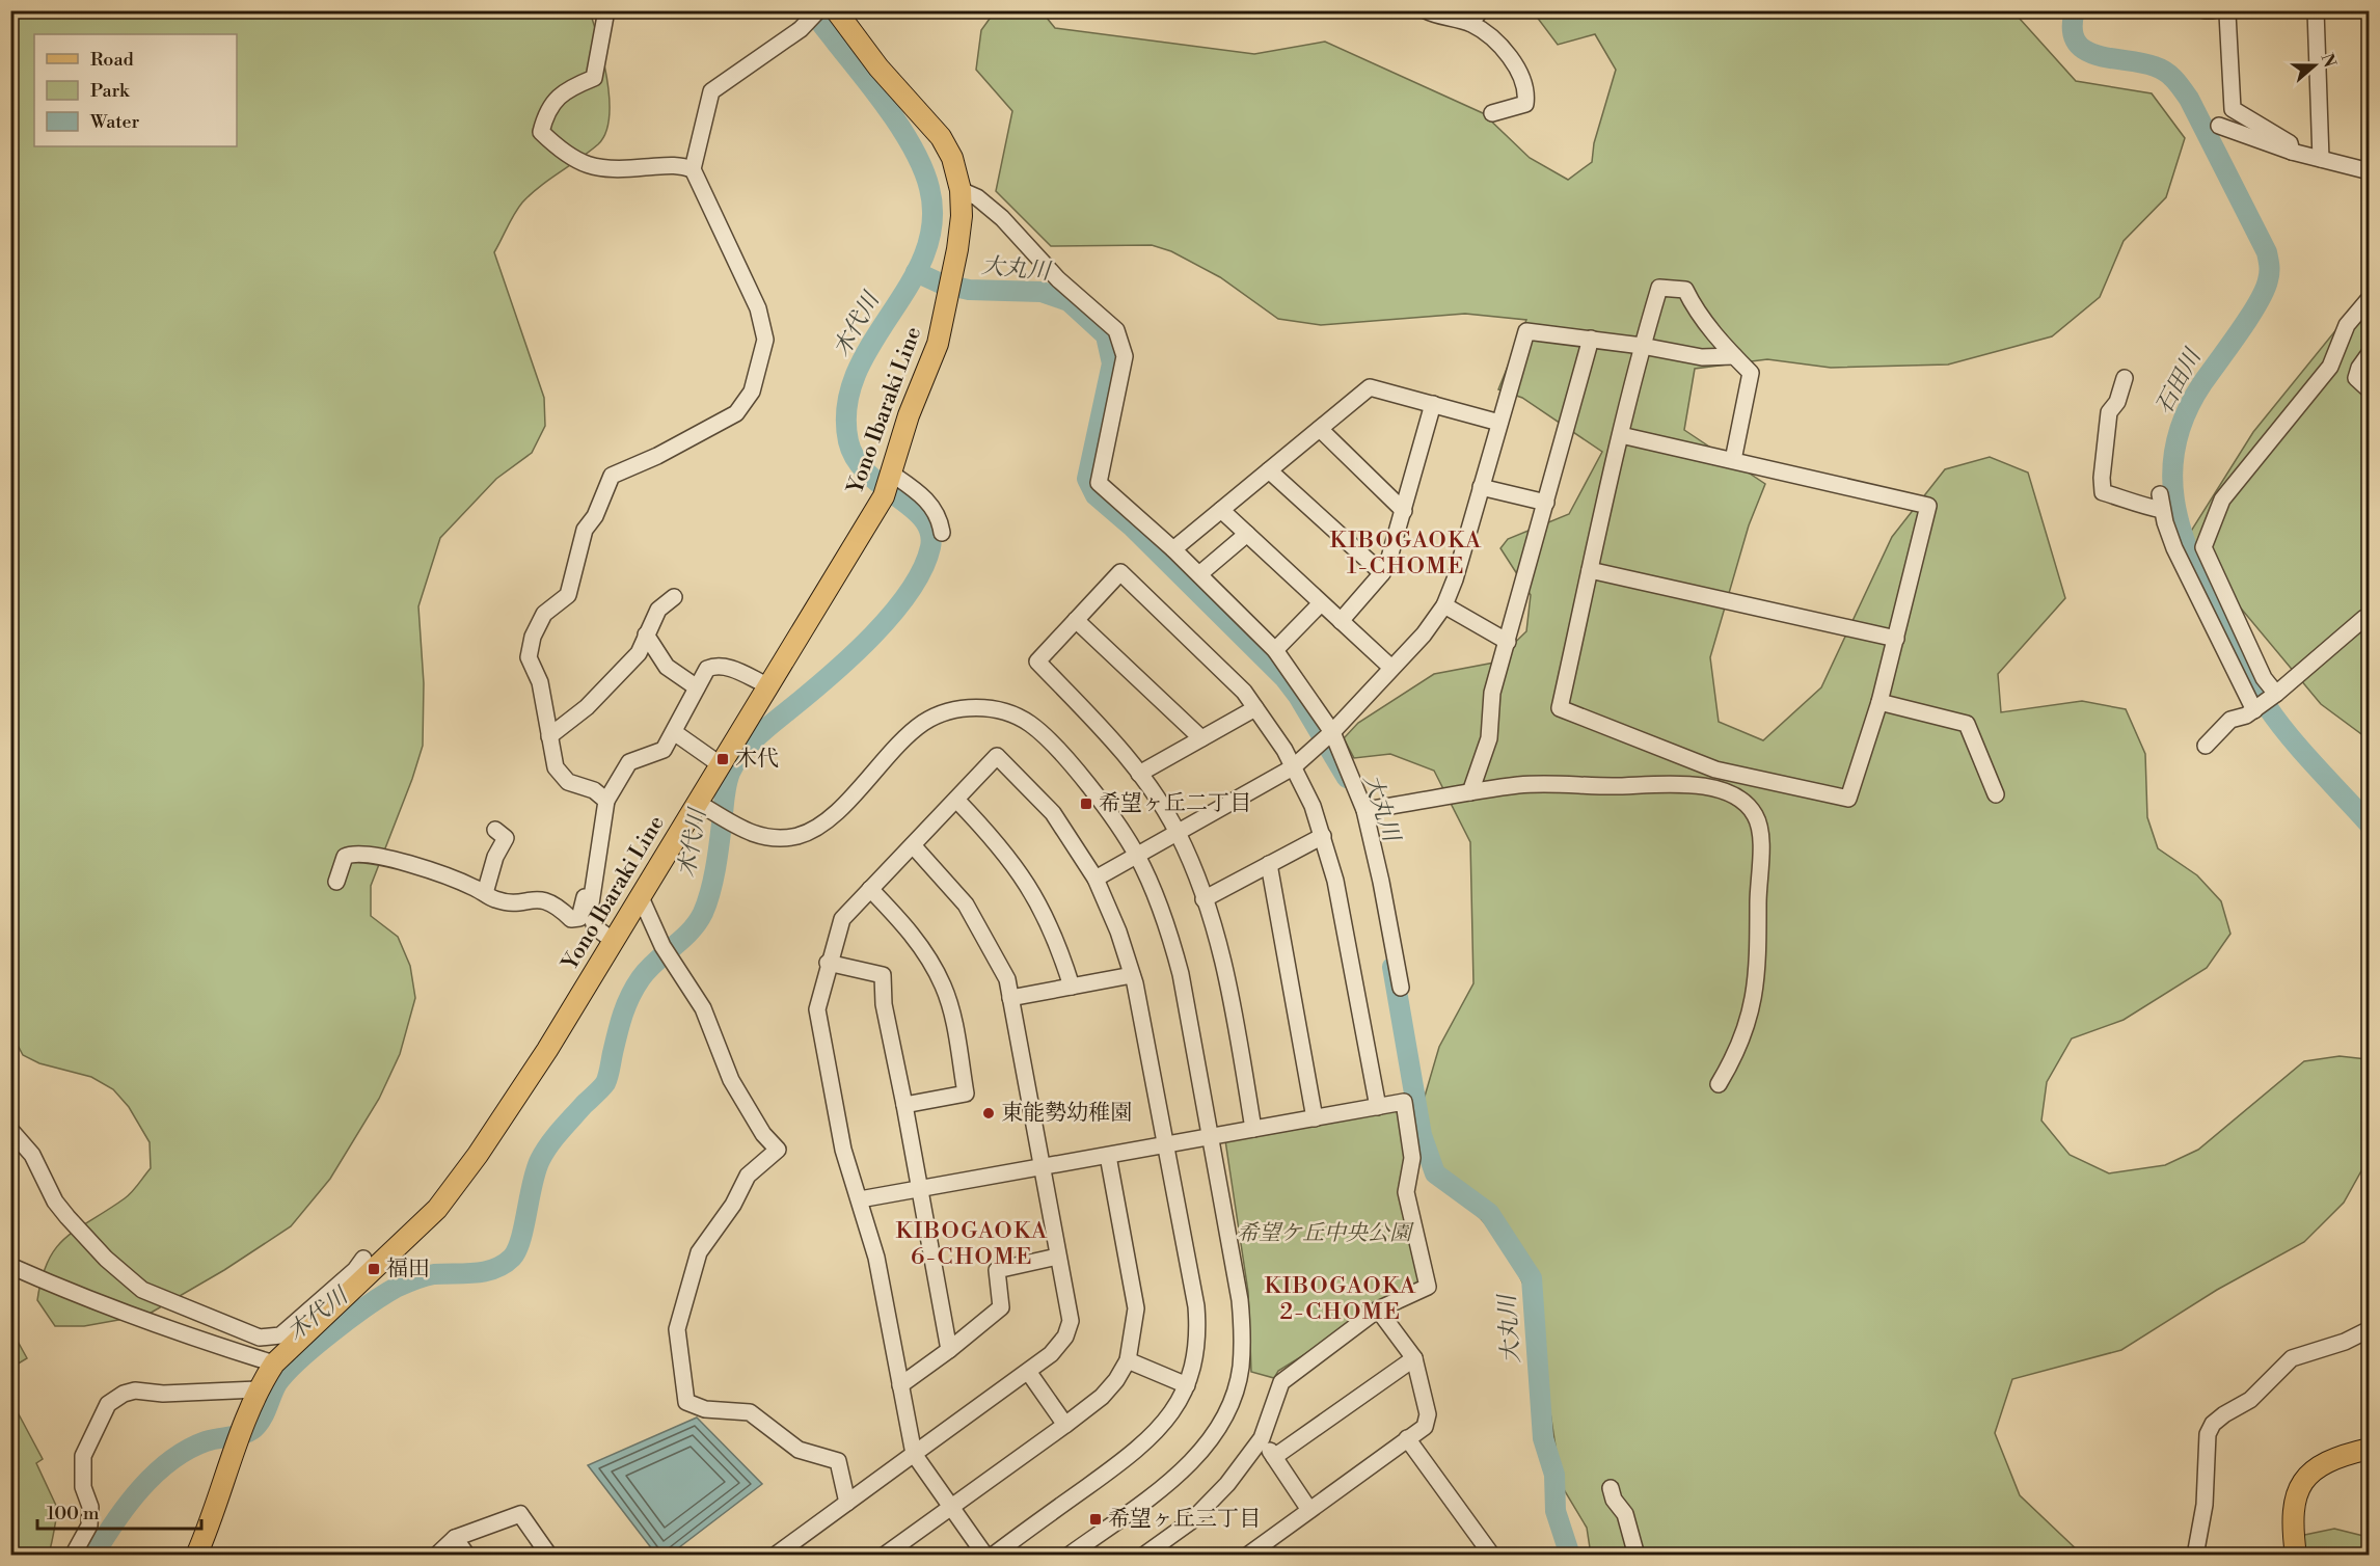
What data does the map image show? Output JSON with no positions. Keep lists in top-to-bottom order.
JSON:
{
  "streets": {
    "main road": ["Yono Ibaraki Line"]
  },
  "districts": ["KIBOGAOKA 1-CHOME", "KIBOGAOKA 6-CHOME", "KIBOGAOKA 2-CHOME"],
  "water": ["大丸川", "木代川", "石田川"],
  "parks": ["希望ケ丘中央公園"],
  "places": {
    "transit": [
      "木代",
      "希望ヶ丘二丁目",
      "福田",
      "希望ヶ丘三丁目"
    ],
    "other": ["東能勢幼稚園"]
  },
  "legend": ["Road", "Park", "Water"],
  "scale_bar": "100 m",
  "north": "right"
}
